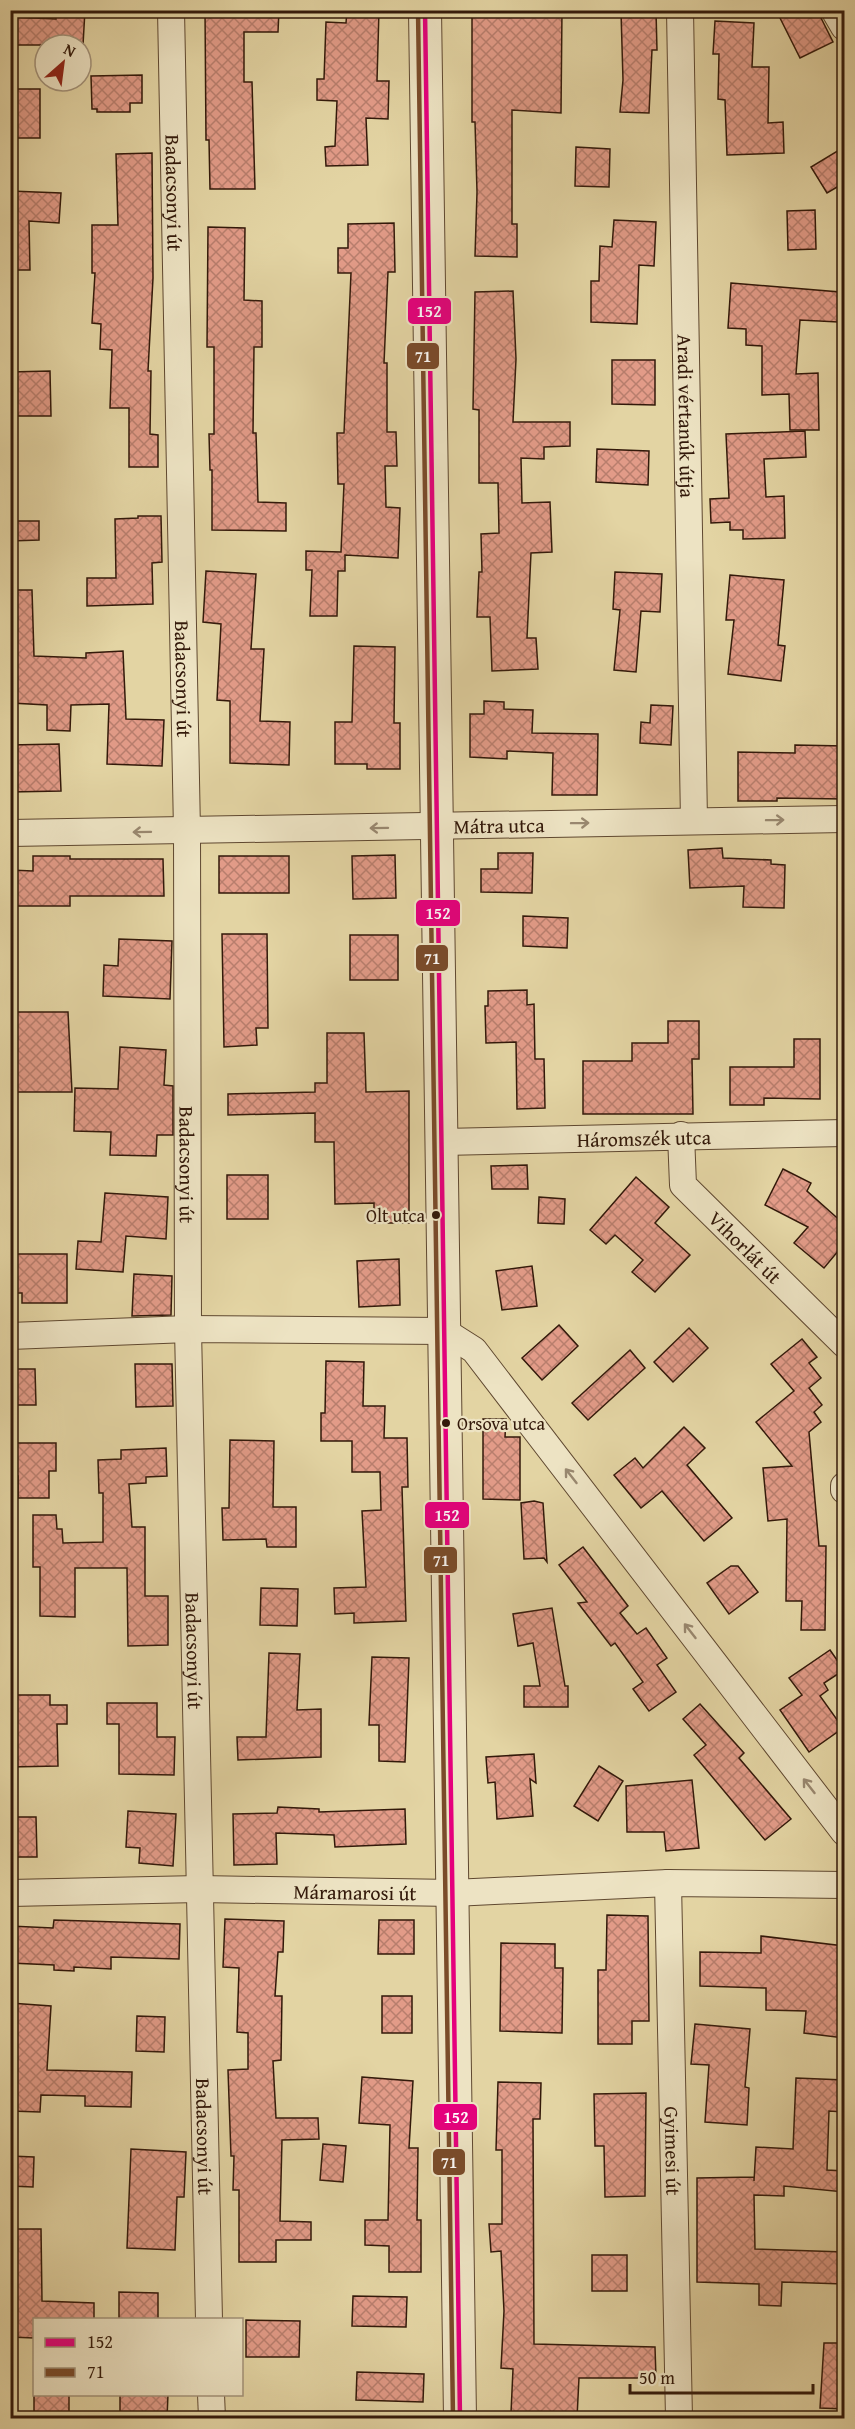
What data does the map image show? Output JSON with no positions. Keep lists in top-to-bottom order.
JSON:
{
  "streets": {
    "street": [
      "Badacsonyi út",
      "Aradi vértanúk útja",
      "Mátra utca",
      "Háromszék utca",
      "Vihorlát út",
      "Máramarosi út",
      "Gyimesi út"
    ]
  },
  "crossings": [
    ["Badacsonyi út", "Mátra utca"],
    ["Badacsonyi út", "Máramarosi út"],
    ["Aradi vértanúk útja", "Mátra utca"],
    ["Háromszék utca", "Vihorlát út"],
    ["Máramarosi út", "Gyimesi út"]
  ],
  "places": ["Olt utca", "Orsova utca"],
  "lines": ["transit line 152", "transit line 71"],
  "legend": ["152", "71"],
  "scale_bar": "50 m",
  "north": "top right"
}
